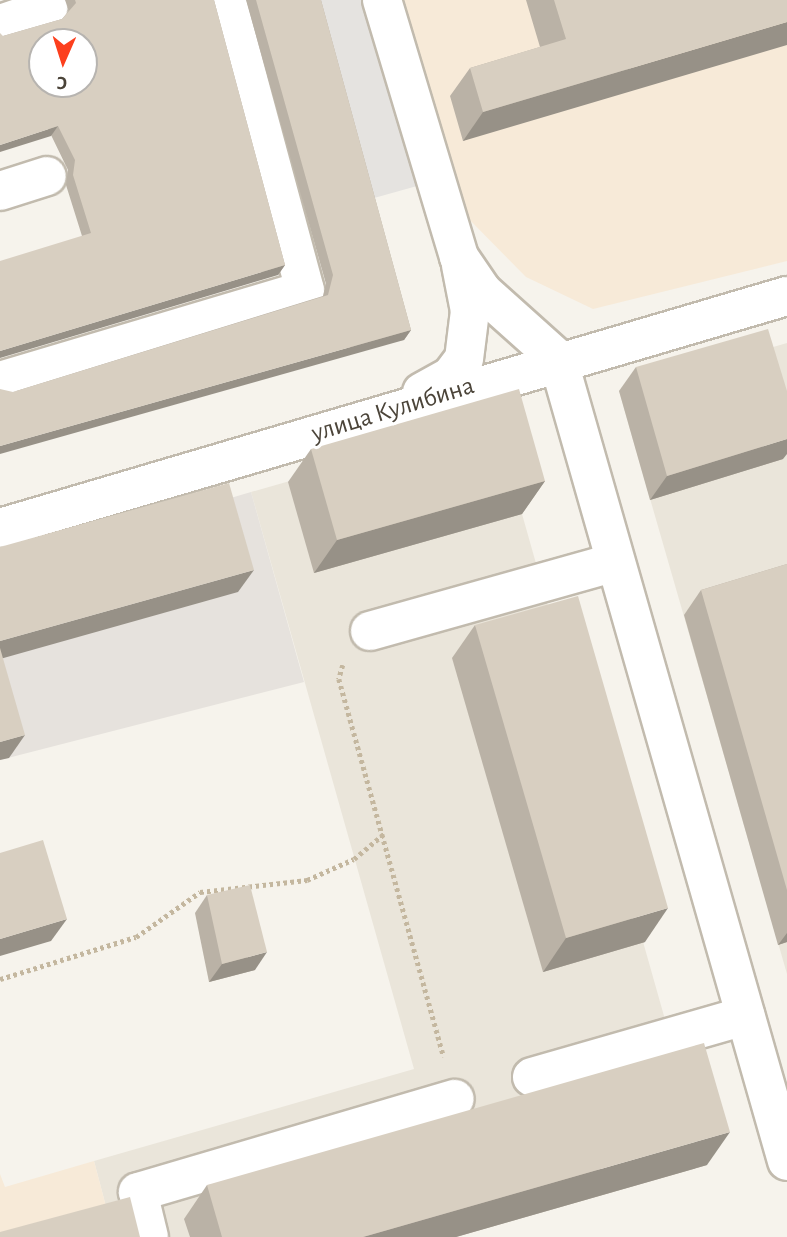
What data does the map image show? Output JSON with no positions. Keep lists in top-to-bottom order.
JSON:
{
  "streets": {
    "street": ["улица Кулибина"]
  },
  "north": "bottom"
}
